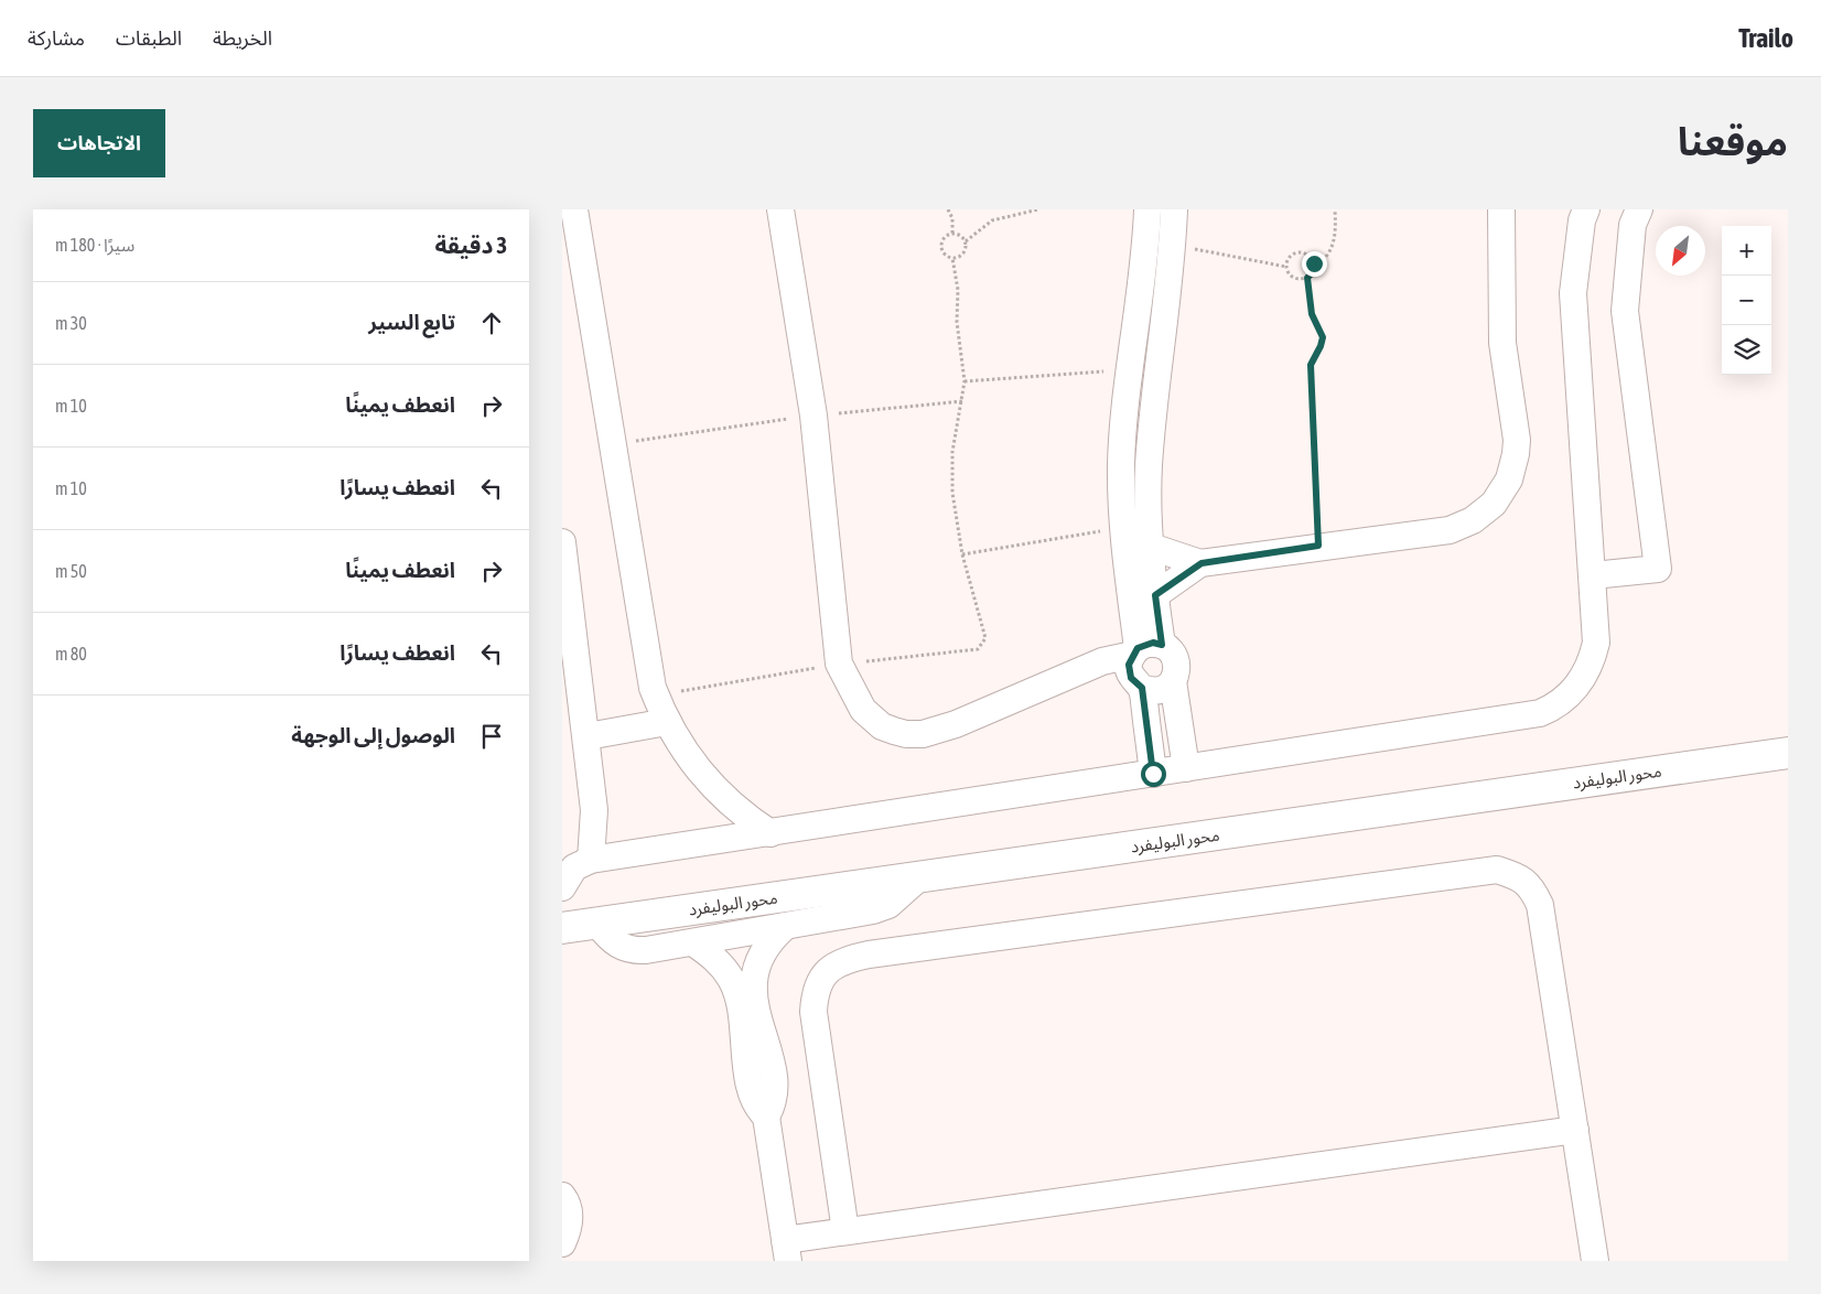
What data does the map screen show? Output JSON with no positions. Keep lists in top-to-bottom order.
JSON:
{
  "streets": {
    "street": ["محور البوليفرد"]
  },
  "north": "bottom left",
  "page": {
    "header": "Trailo",
    "nav": ["الخريطة", "الطبقات", "مشاركة"],
    "title": "موقعنا",
    "buttons": "الاتجاهات",
    "heading": ["3 دقيقة", "سيرًا · 180 m"],
    "map_buttons": ["+", "−"],
    "list": [
      ["تابع السير", "30 m"],
      ["انعطف يمينًا", "10 m"],
      ["انعطف يسارًا", "10 m"],
      ["انعطف يمينًا", "50 m"],
      ["انعطف يسارًا", "80 m"],
      "الوصول إلى الوجهة"
    ]
  }
}
